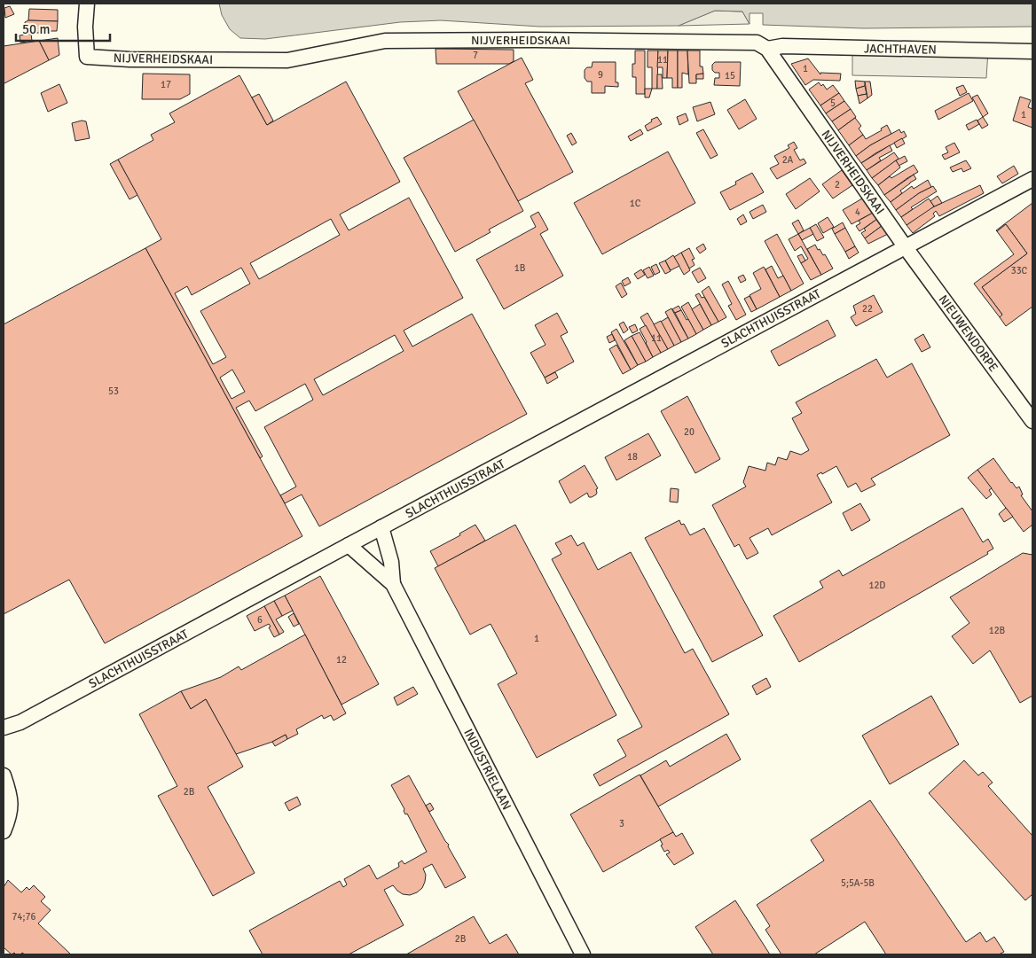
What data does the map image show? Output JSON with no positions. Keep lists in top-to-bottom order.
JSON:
{
  "streets": {
    "street": [
      "NIJVERHEIDSKAAI",
      "JACHTHAVEN",
      "SLACHTHUISSTRAAT",
      "NIEUWENDORPE",
      "INDUSTRIELAAN"
    ]
  },
  "crossings": [
    ["NIJVERHEIDSKAAI", "JACHTHAVEN"],
    ["NIJVERHEIDSKAAI", "SLACHTHUISSTRAAT"],
    ["NIJVERHEIDSKAAI", "NIEUWENDORPE"],
    ["SLACHTHUISSTRAAT", "NIEUWENDORPE"],
    ["SLACHTHUISSTRAAT", "INDUSTRIELAAN"]
  ],
  "house_numbers": [
    "7",
    "11",
    "1",
    "9",
    "15",
    "17",
    "5",
    "1",
    "2A",
    "2",
    "1C",
    "4",
    "1B",
    "33C",
    "22",
    "11",
    "53",
    "20",
    "18",
    "12D",
    "6",
    "12B",
    "1",
    "12",
    "2B",
    "3",
    "5;5A-5B",
    "74;76",
    "2B"
  ],
  "scale_bar": "50 m"
}
